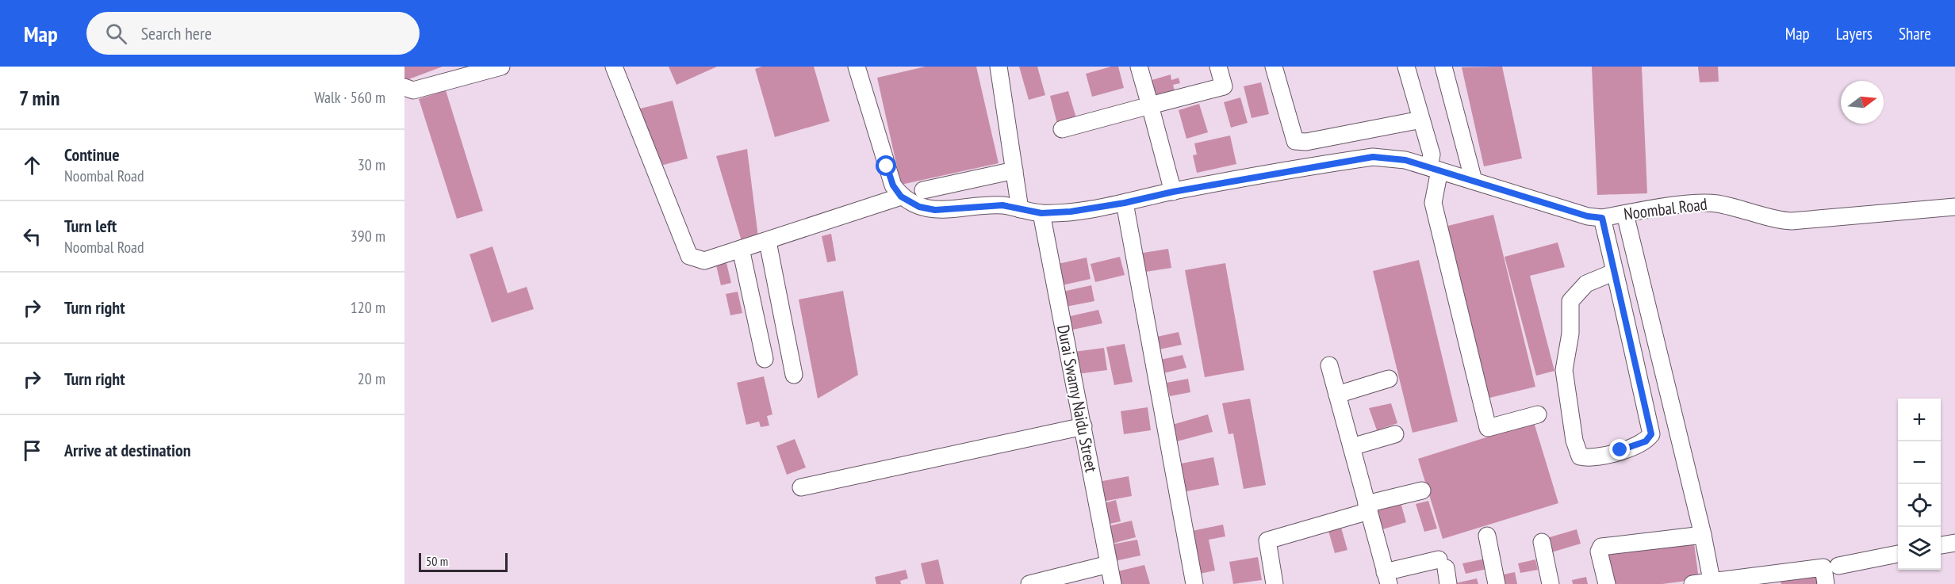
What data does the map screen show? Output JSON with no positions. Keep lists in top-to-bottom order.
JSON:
{
  "streets": {
    "street": ["Noombal Road", "Durai Swamy Naidu Street"]
  },
  "crossings": [
    ["Noombal Road", "Durai Swamy Naidu Street"]
  ],
  "scale_bar": "50 m",
  "north": "right",
  "page": {
    "header": "Map",
    "search": "Search here",
    "nav": ["Map", "Layers", "Share"],
    "heading": ["7 min", "Walk · 560 m"],
    "list": [
      ["Continue", "Noombal Road", "30 m"],
      ["Turn left", "Noombal Road", "390 m"],
      ["Turn right", "120 m"],
      ["Turn right", "20 m"],
      "Arrive at destination"
    ],
    "map_buttons": ["+", "−"],
    "scale": "50 m"
  }
}
